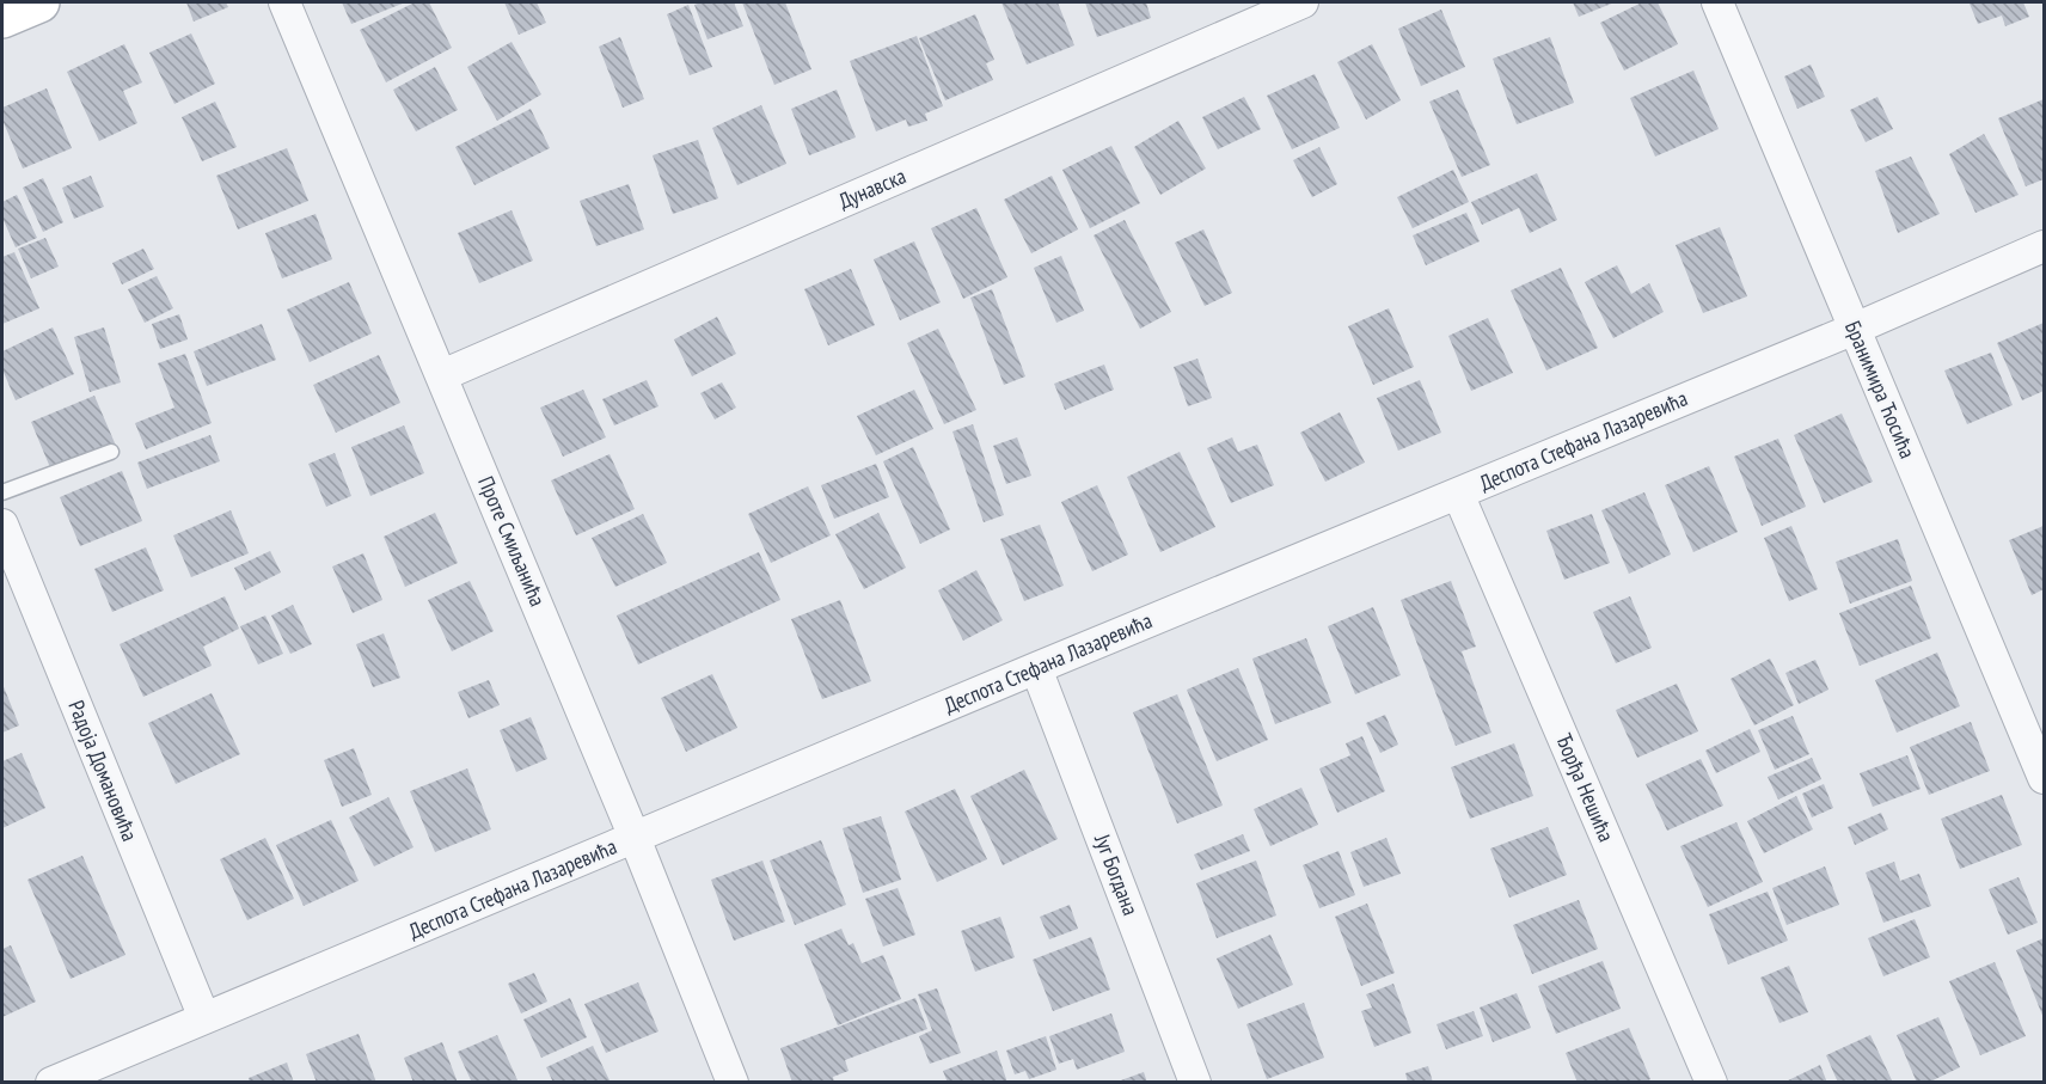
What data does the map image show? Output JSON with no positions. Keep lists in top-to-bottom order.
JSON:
{
  "streets": {
    "street": [
      "Дунавска",
      "Бранимира Ћосића",
      "Деспота Стефана Лазаревића",
      "Проте Смиљанића",
      "Радоја Домановића",
      "Ђорђа Нешића",
      "Југ Богдана"
    ]
  },
  "crossings": [
    ["Дунавска", "Проте Смиљанића"],
    ["Бранимира Ћосића", "Деспота Стефана Лазаревића"],
    ["Деспота Стефана Лазаревића", "Проте Смиљанића"],
    ["Деспота Стефана Лазаревића", "Радоја Домановића"],
    ["Деспота Стефана Лазаревића", "Ђорђа Нешића"],
    ["Деспота Стефана Лазаревића", "Југ Богдана"]
  ]
}
